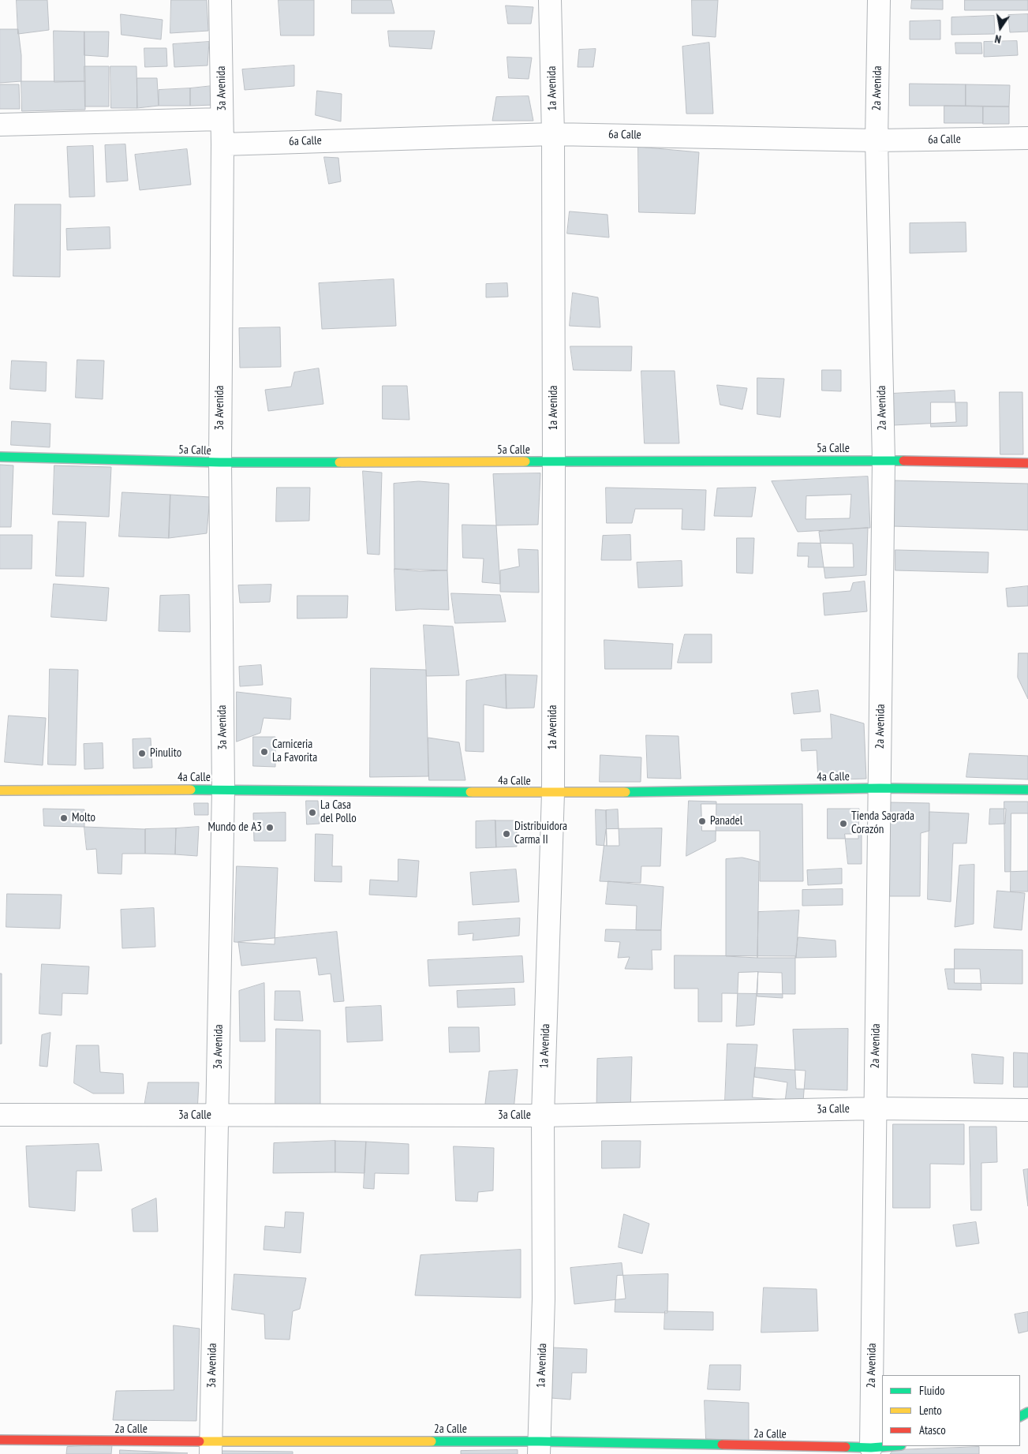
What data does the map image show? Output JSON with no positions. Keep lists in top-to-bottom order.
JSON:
{
  "streets": {
    "street": [
      "3a Avenida",
      "1a Avenida",
      "2a Avenida",
      "6a Calle",
      "5a Calle",
      "4a Calle",
      "3a Calle",
      "2a Calle"
    ]
  },
  "crossings": [
    ["3a Avenida", "6a Calle"],
    ["3a Avenida", "5a Calle"],
    ["3a Avenida", "4a Calle"],
    ["3a Avenida", "3a Calle"],
    ["3a Avenida", "2a Calle"],
    ["1a Avenida", "6a Calle"],
    ["1a Avenida", "5a Calle"],
    ["1a Avenida", "4a Calle"],
    ["1a Avenida", "3a Calle"],
    ["1a Avenida", "2a Calle"],
    ["2a Avenida", "6a Calle"],
    ["2a Avenida", "5a Calle"],
    ["2a Avenida", "4a Calle"],
    ["2a Avenida", "3a Calle"],
    ["2a Avenida", "2a Calle"]
  ],
  "places": [
    "Carniceria La Favorita",
    "Pinulito",
    "La Casa del Pollo",
    "Molto",
    "Panadel",
    "Tienda Sagrada Corazón",
    "Mundo de A3",
    "Distribuidora Carma II"
  ],
  "legend": ["Fluido", "Lento", "Atasco"],
  "north": "bottom"
}
